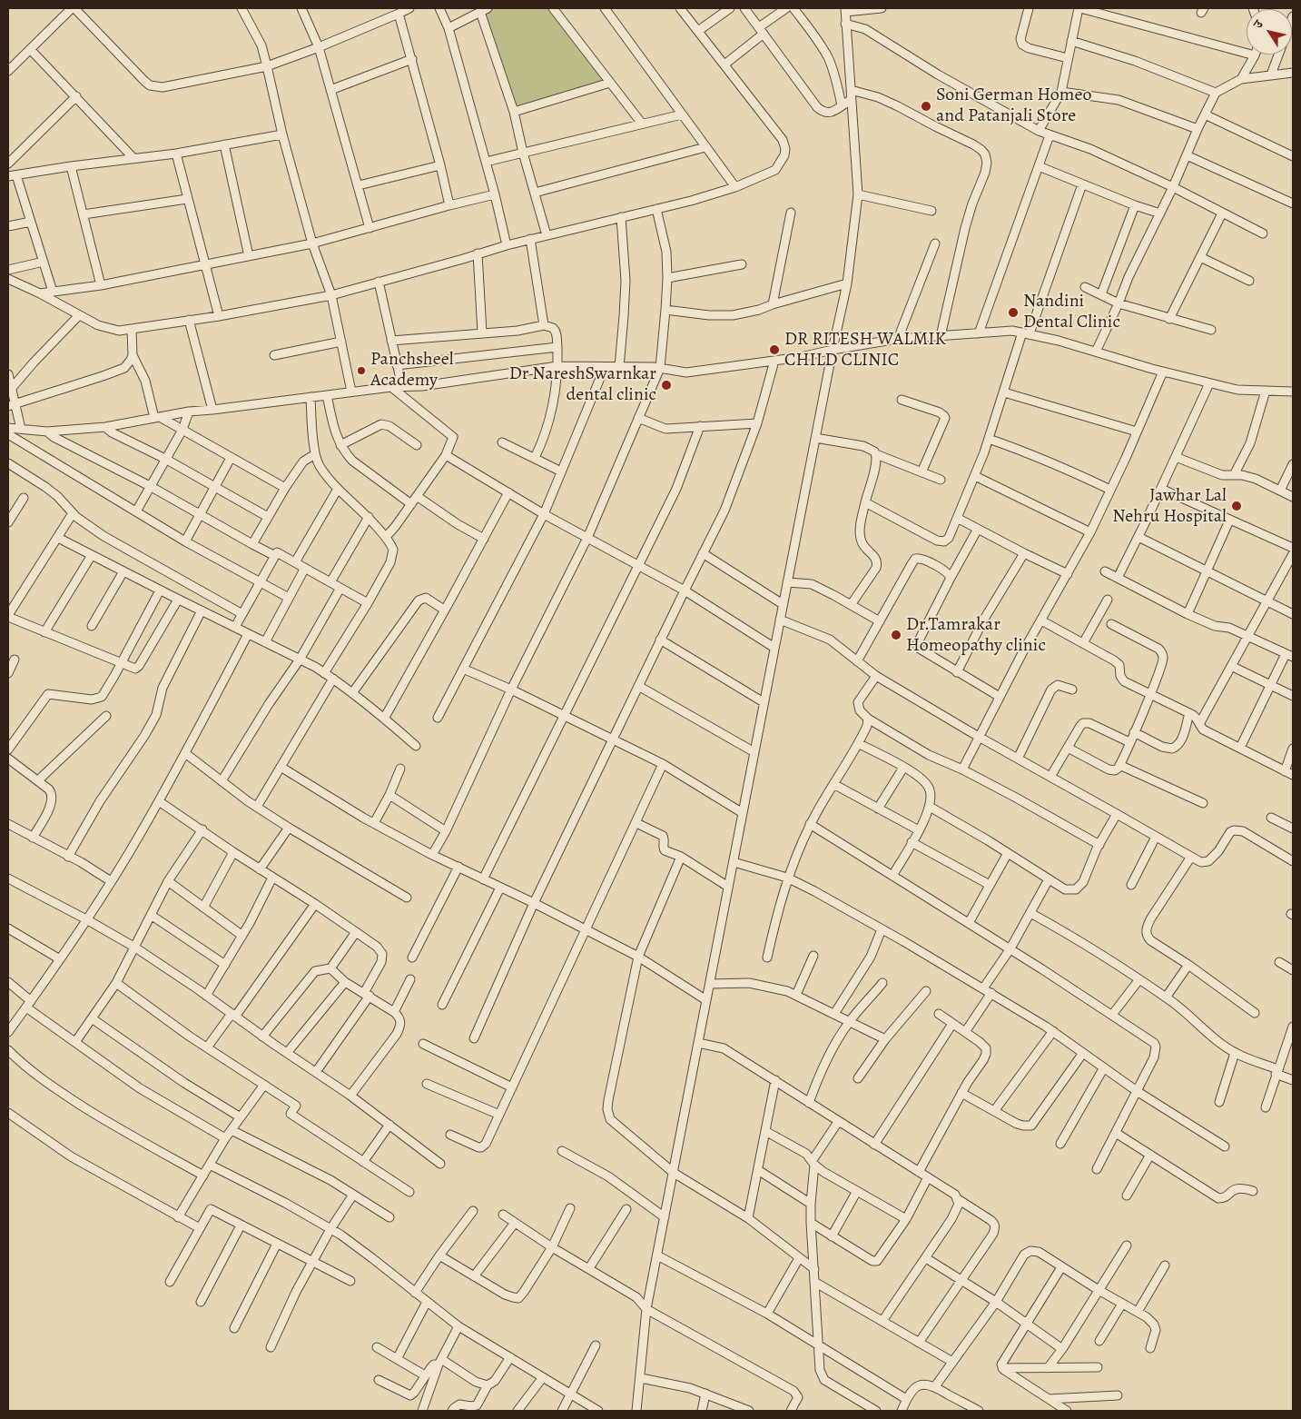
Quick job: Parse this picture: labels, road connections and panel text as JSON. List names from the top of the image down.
{
  "places": [
    "Soni German Homeo and Patanjali Store",
    "Nandini Dental Clinic",
    "DR RITESH WALMIK CHILD CLINIC",
    "Panchsheel Academy",
    "Dr NareshSwarnkar dental clinic",
    "Jawhar Lal Nehru Hospital",
    "Dr.Tamrakar Homeopathy clinic"
  ],
  "north": "top left"
}
